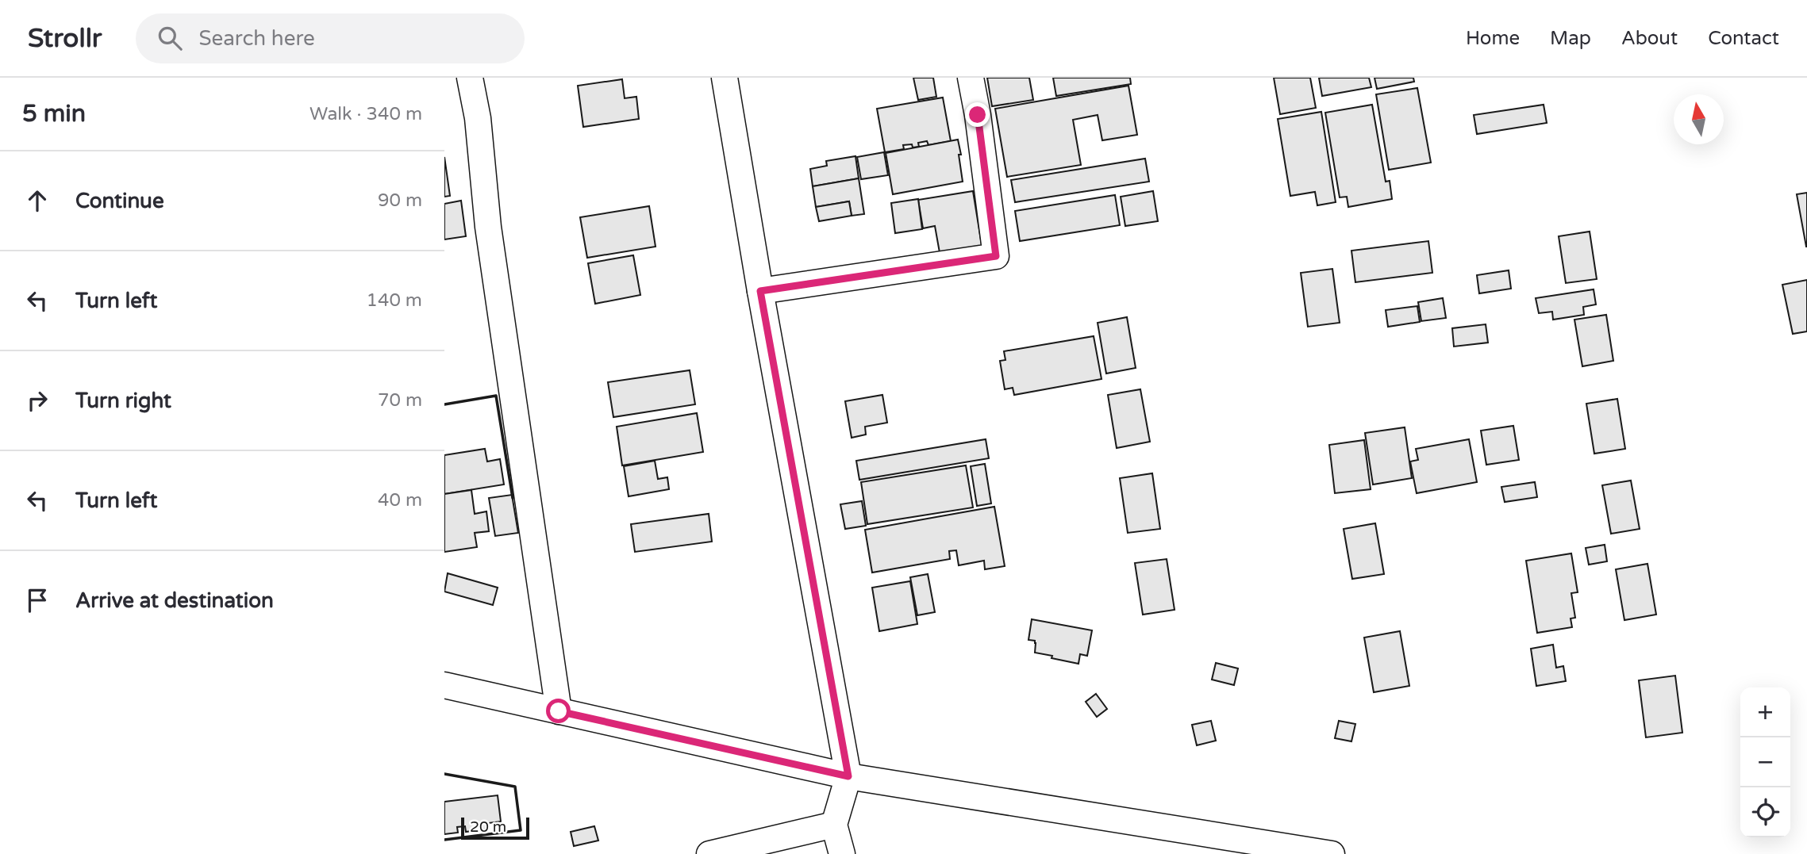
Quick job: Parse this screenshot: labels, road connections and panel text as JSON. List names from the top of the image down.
{
  "scale_bar": "20 m",
  "north": "top",
  "page": {
    "header": "Strollr",
    "search": "Search here",
    "nav": [
      "Home",
      "Map",
      "About",
      "Contact"
    ],
    "heading": ["5 min", "Walk · 340 m"],
    "list": [
      ["Continue", "90 m"],
      ["Turn left", "140 m"],
      ["Turn right", "70 m"],
      ["Turn left", "40 m"],
      "Arrive at destination"
    ],
    "map_buttons": ["+", "−"],
    "scale": "20 m"
  }
}
